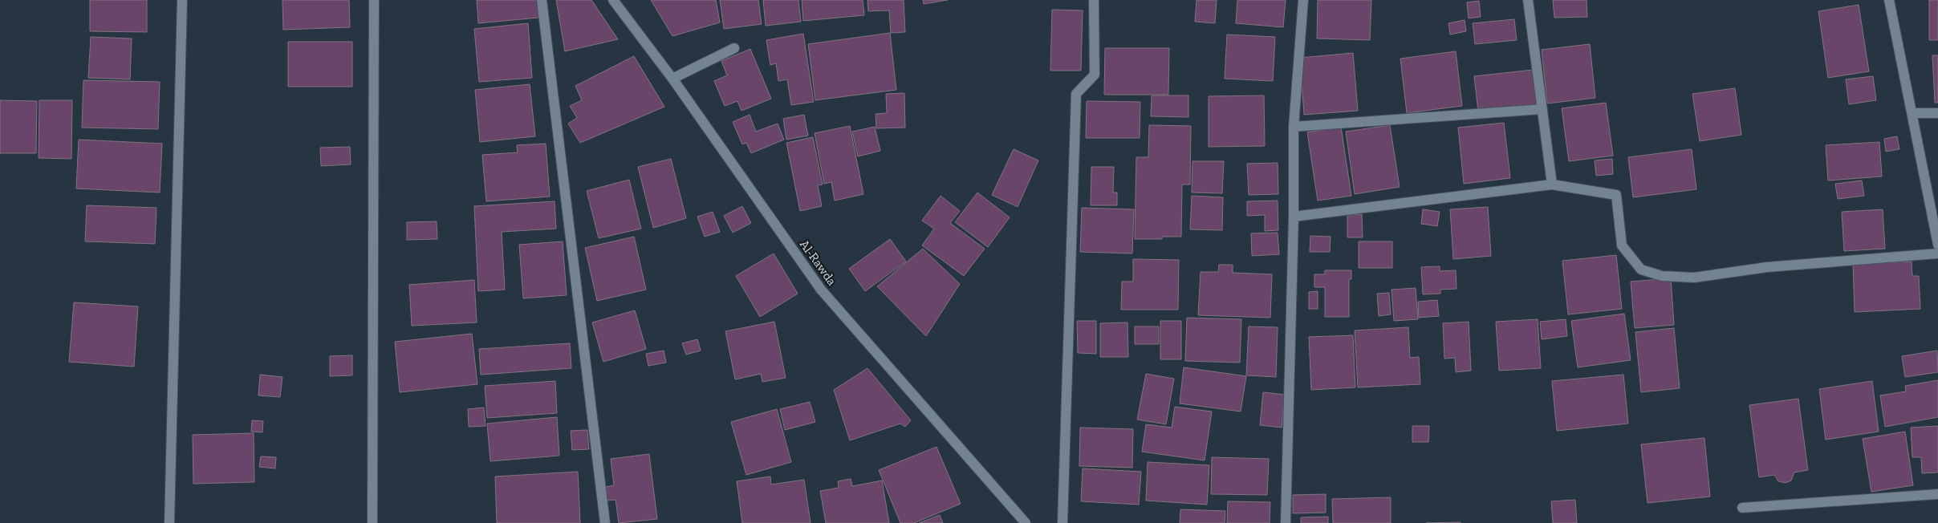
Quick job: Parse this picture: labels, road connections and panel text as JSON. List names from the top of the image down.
{
  "streets": {
    "street": ["Al-Rawda"]
  }
}
